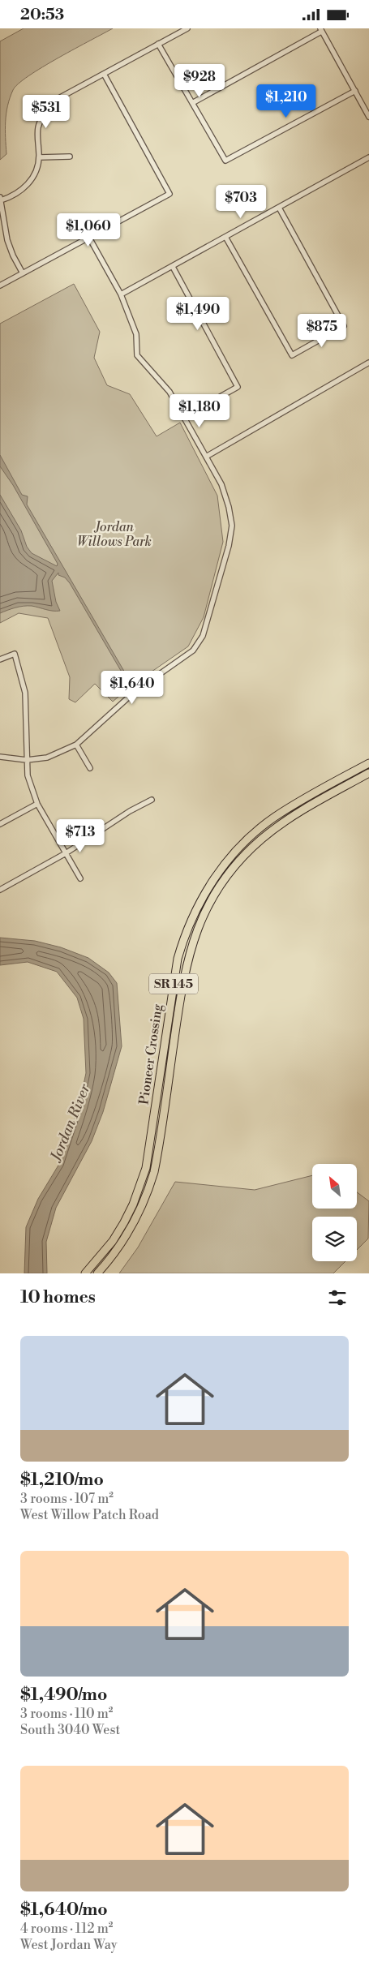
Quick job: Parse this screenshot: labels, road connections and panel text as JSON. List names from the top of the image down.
{
  "streets": {
    "highway": ["SR 145", "Pioneer Crossing"]
  },
  "water": ["Jordan River"],
  "parks": ["Jordan Willows Park"],
  "north": "top left",
  "page": {
    "status": "20:53",
    "price": [
      "$928",
      "$1,210",
      "$531",
      "$703",
      "$1,060",
      "$1,490",
      "$875",
      "$1,180",
      "$1,640",
      "$713"
    ],
    "heading": "10 homes",
    "list": [
      {
        "name": "$1,210/mo",
        "note": "3 rooms · 107 m² · West Willow Patch Road"
      },
      {
        "name": "$1,490/mo",
        "note": "3 rooms · 110 m² · South 3040 West"
      },
      {
        "name": "$1,640/mo",
        "note": "4 rooms · 112 m² · West Jordan Way"
      }
    ]
  }
}
